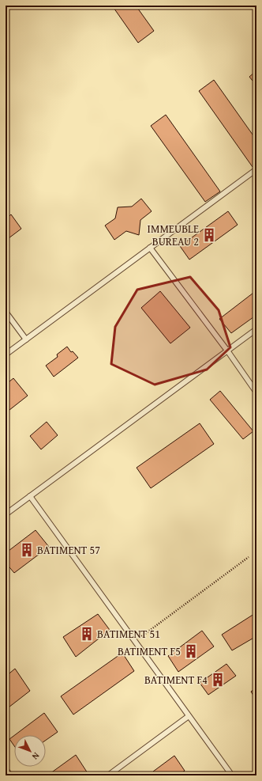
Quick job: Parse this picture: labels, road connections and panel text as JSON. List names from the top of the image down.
{
  "places": {
    "building": [
      "IMMEUBLE BUREAU 2",
      "BATIMENT 57",
      "BATIMENT 51",
      "BATIMENT F5",
      "BATIMENT F4"
    ]
  },
  "north": "bottom right"
}
